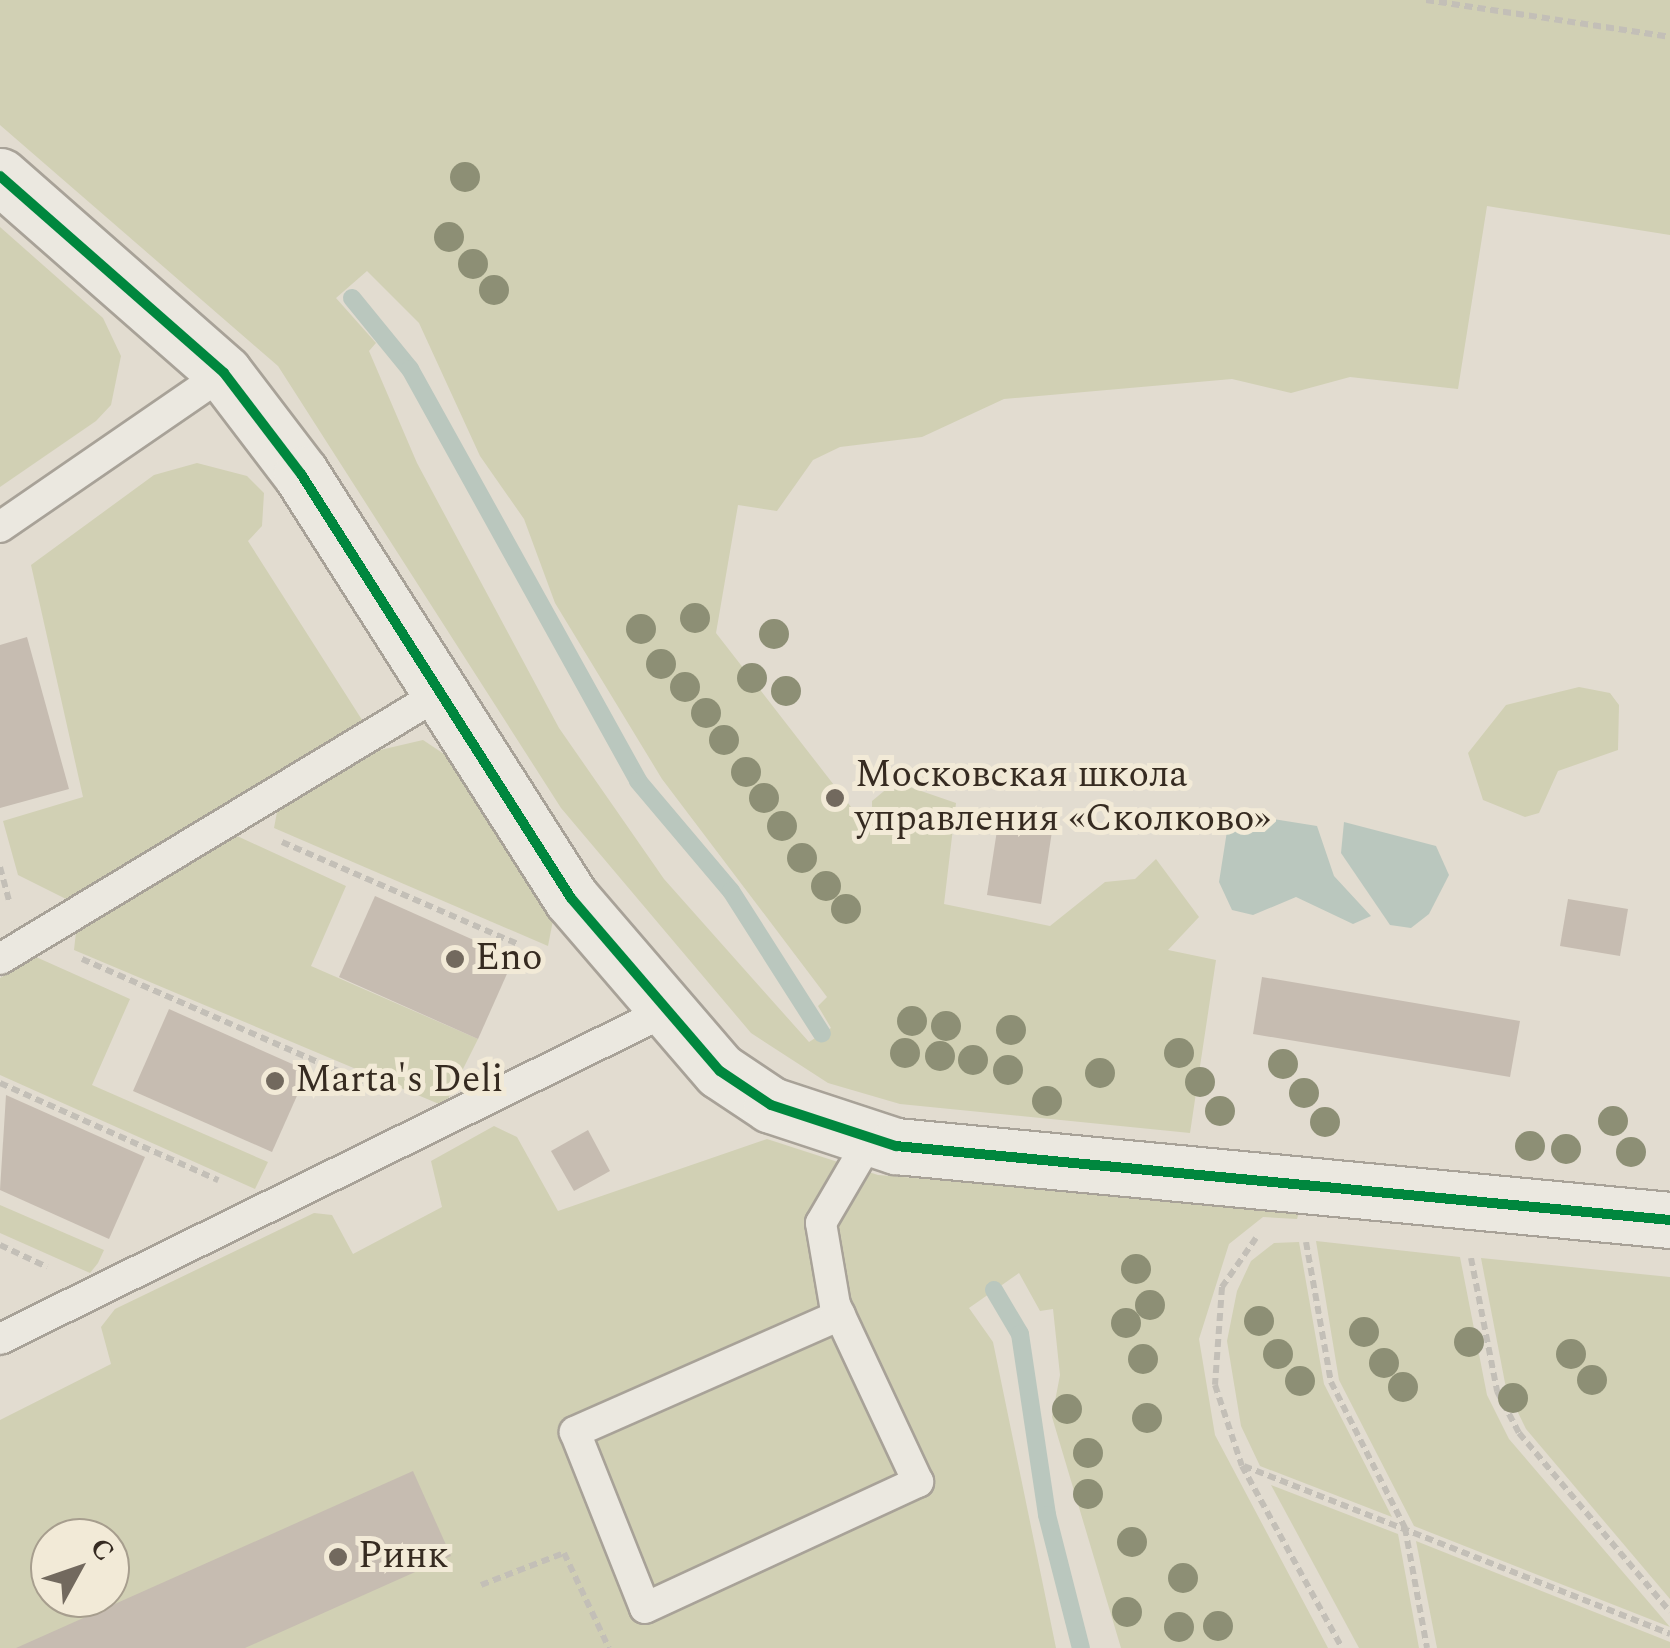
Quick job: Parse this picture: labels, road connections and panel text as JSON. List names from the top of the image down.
{
  "places": [
    "Московская школа управления «Сколково»",
    "Eno",
    "Marta's Deli",
    "Ринк"
  ],
  "north": "top right"
}
